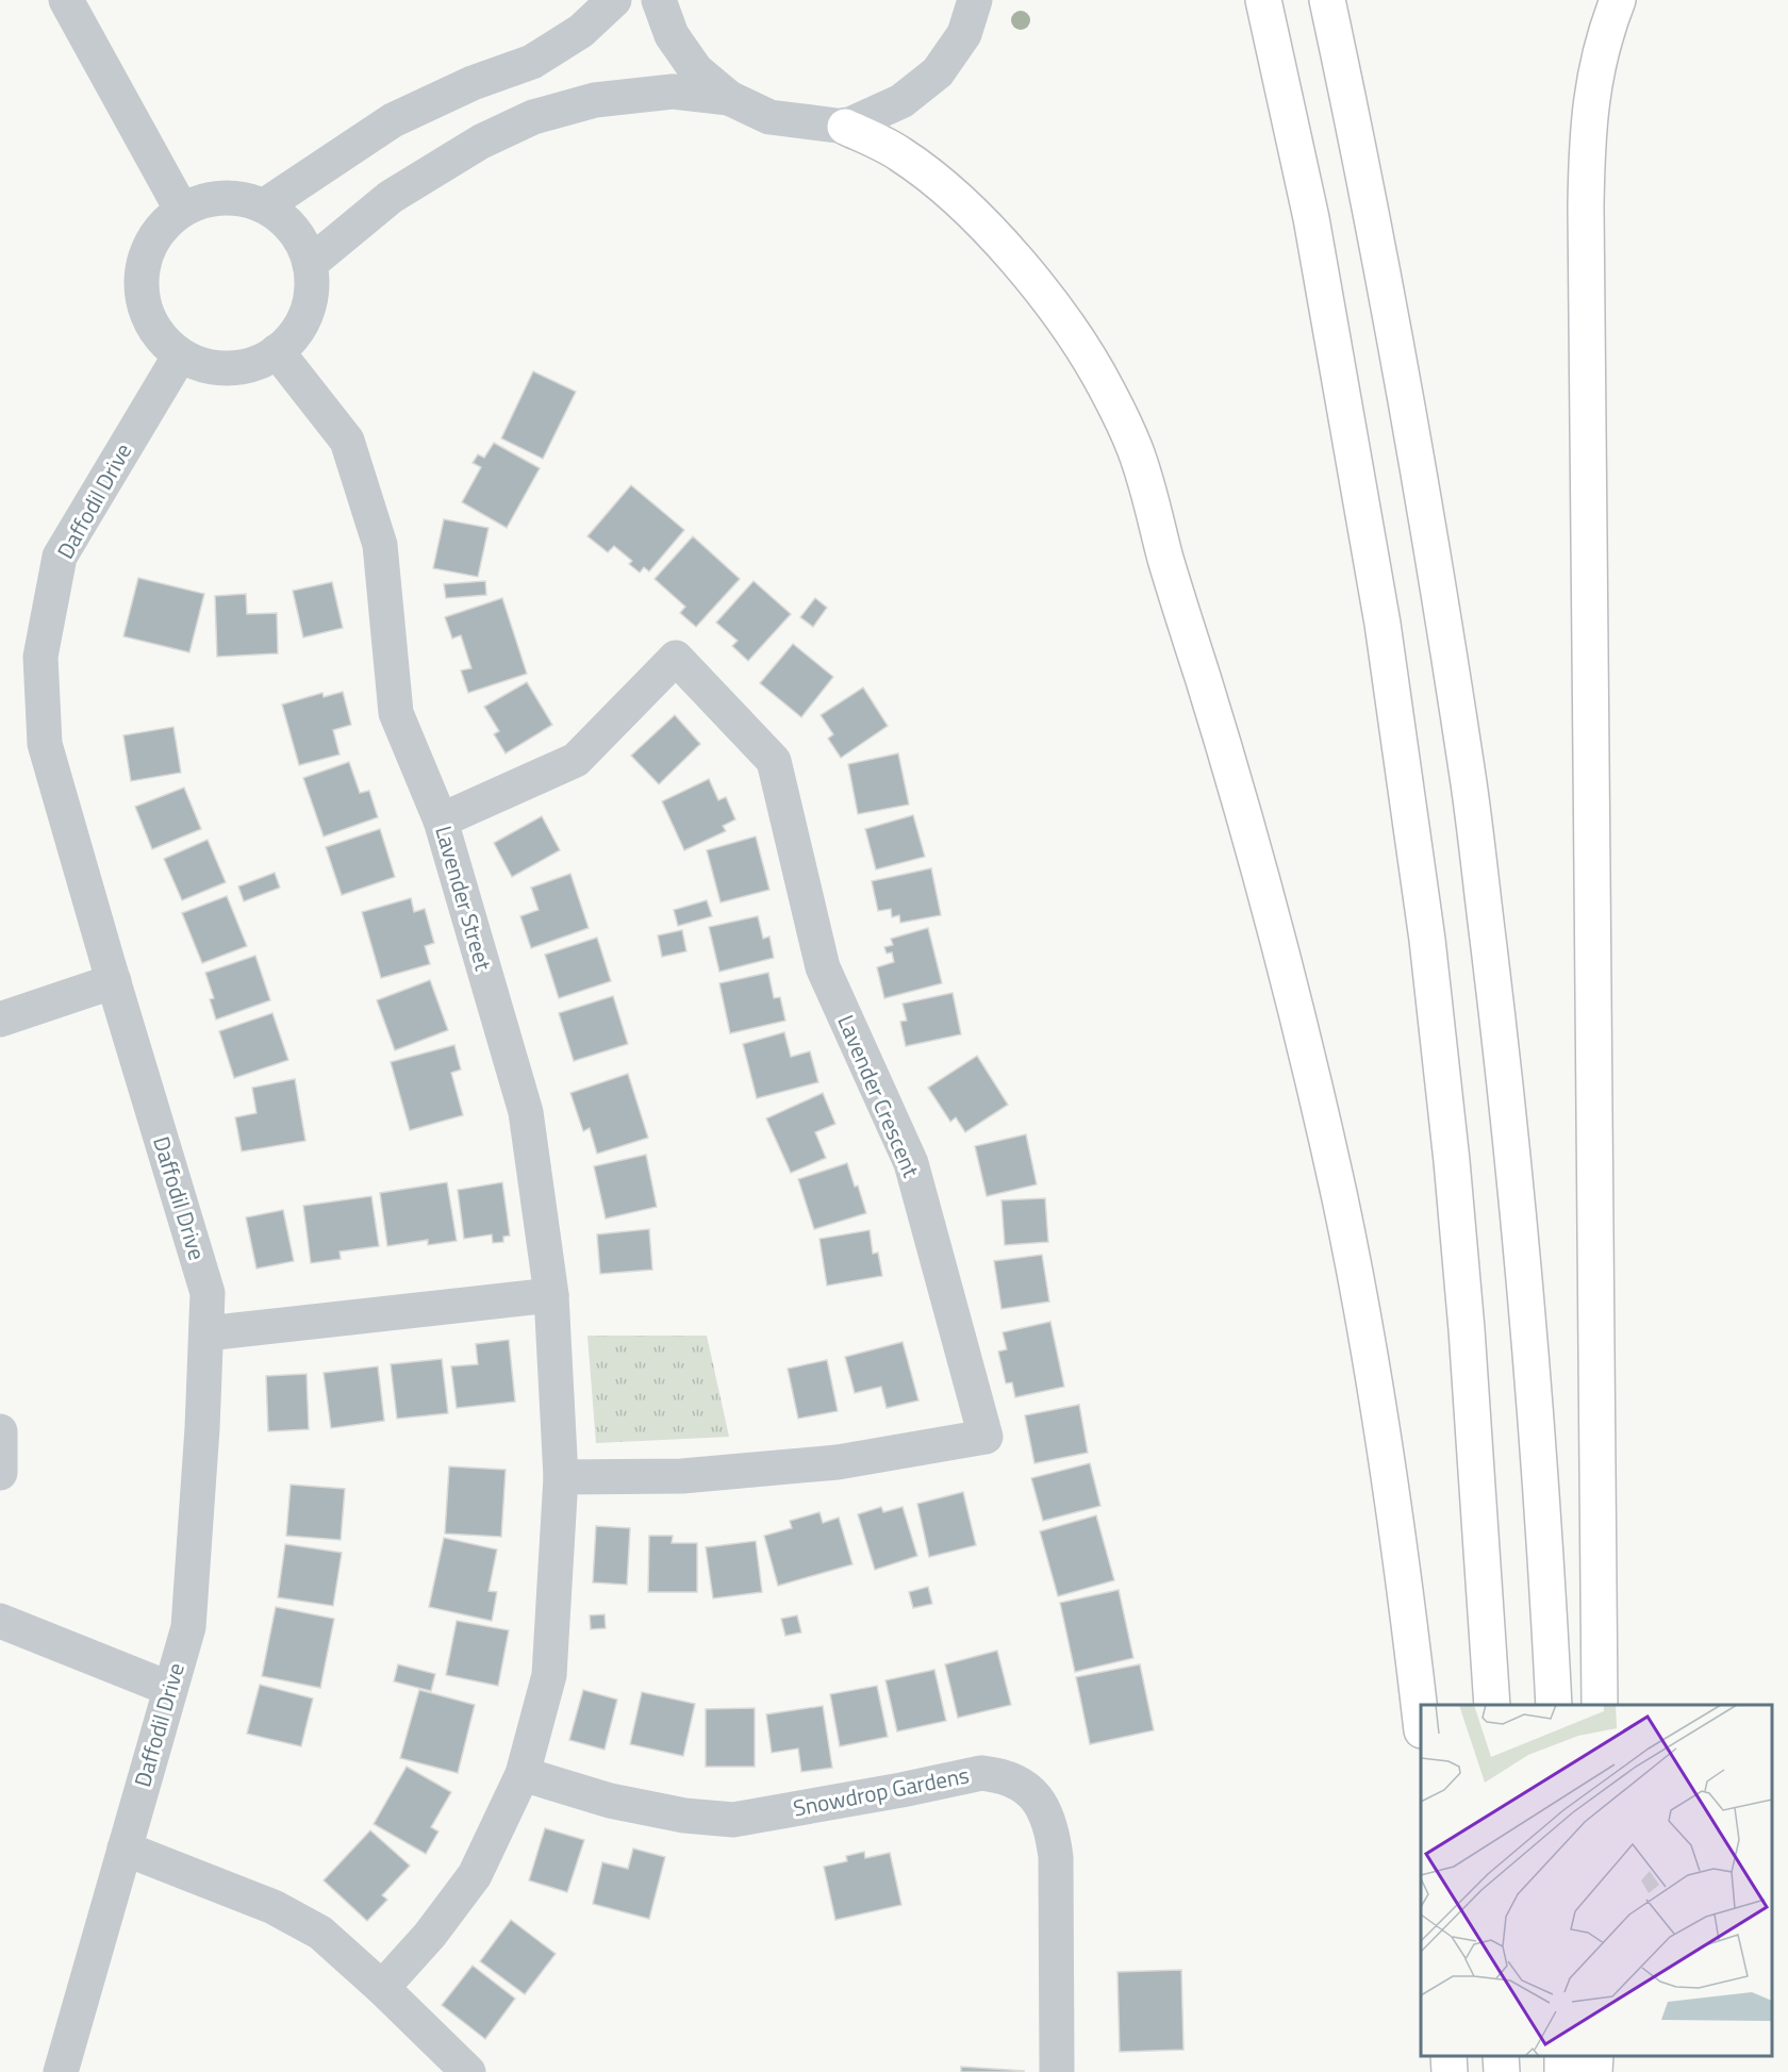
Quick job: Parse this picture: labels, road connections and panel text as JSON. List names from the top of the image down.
{
  "streets": {
    "street": [
      "Daffodil Drive",
      "Lavender Street",
      "Lavender Crescent",
      "Snowdrop Gardens"
    ]
  },
  "crossings": [
    ["Daffodil Drive", "Lavender Street"],
    ["Lavender Street", "Lavender Crescent"],
    ["Lavender Street", "Snowdrop Gardens"]
  ]
}
